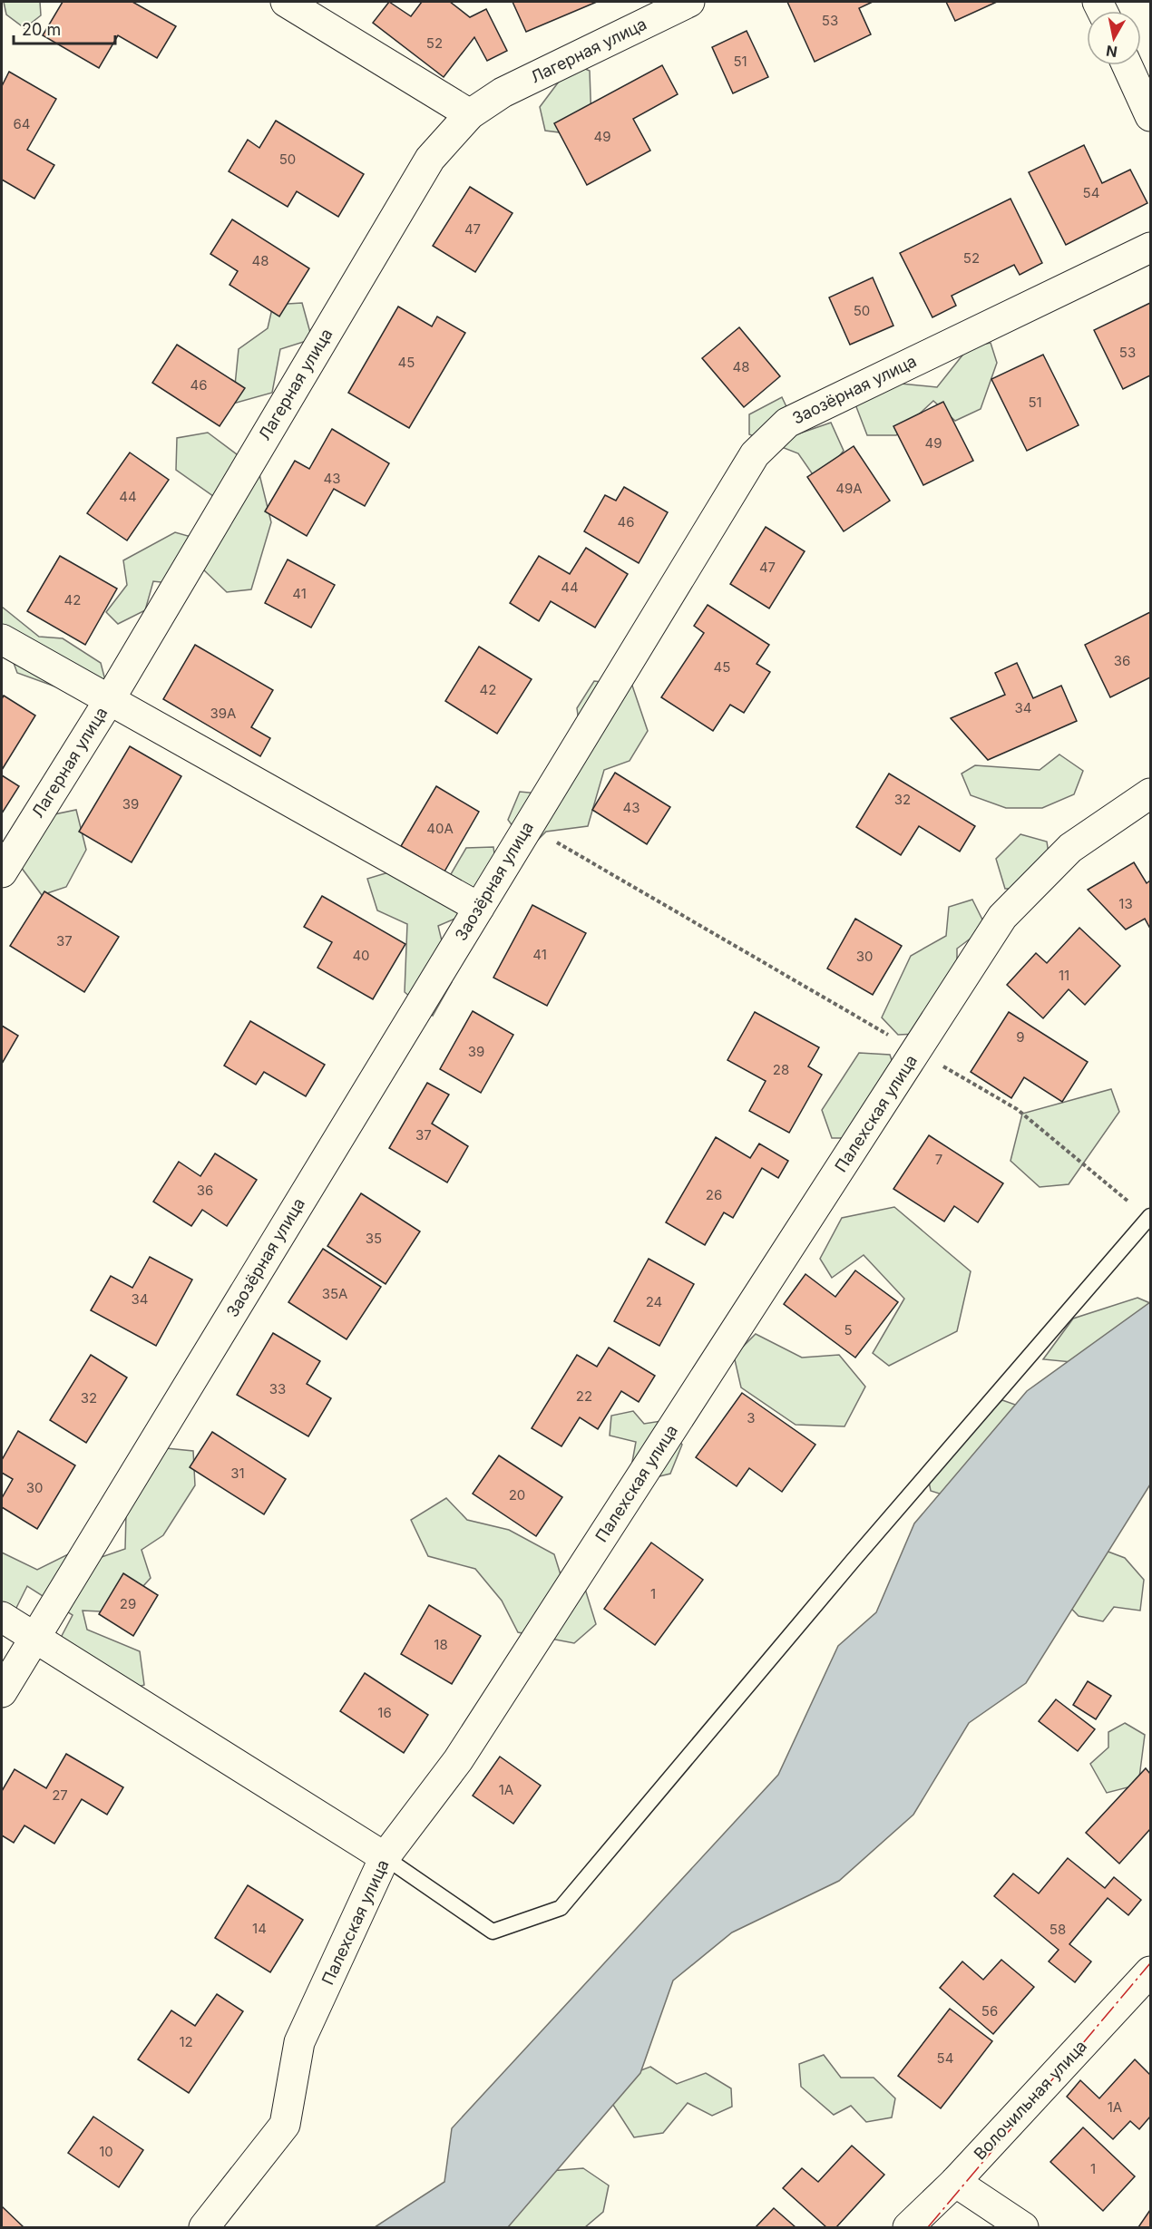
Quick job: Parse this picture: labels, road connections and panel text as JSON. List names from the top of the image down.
{
  "streets": {
    "street": [
      "Лагерная улица",
      "Заозёрная улица",
      "Палехская улица",
      "Волочильная улица"
    ]
  },
  "house_numbers": [
    "53",
    "52",
    "51",
    "64",
    "49",
    "50",
    "54",
    "47",
    "52",
    "48",
    "50",
    "53",
    "45",
    "48",
    "46",
    "51",
    "49",
    "43",
    "49А",
    "44",
    "46",
    "47",
    "44",
    "41",
    "42",
    "36",
    "45",
    "42",
    "34",
    "39А",
    "32",
    "39",
    "43",
    "40А",
    "13",
    "37",
    "41",
    "40",
    "30",
    "11",
    "9",
    "39",
    "28",
    "37",
    "7",
    "36",
    "26",
    "35",
    "35А",
    "34",
    "24",
    "5",
    "33",
    "22",
    "32",
    "3",
    "31",
    "30",
    "20",
    "1",
    "29",
    "18",
    "16",
    "1А",
    "27",
    "14",
    "58",
    "56",
    "12",
    "54",
    "1А",
    "10",
    "1"
  ],
  "scale_bar": "20 m",
  "north": "bottom"
}
